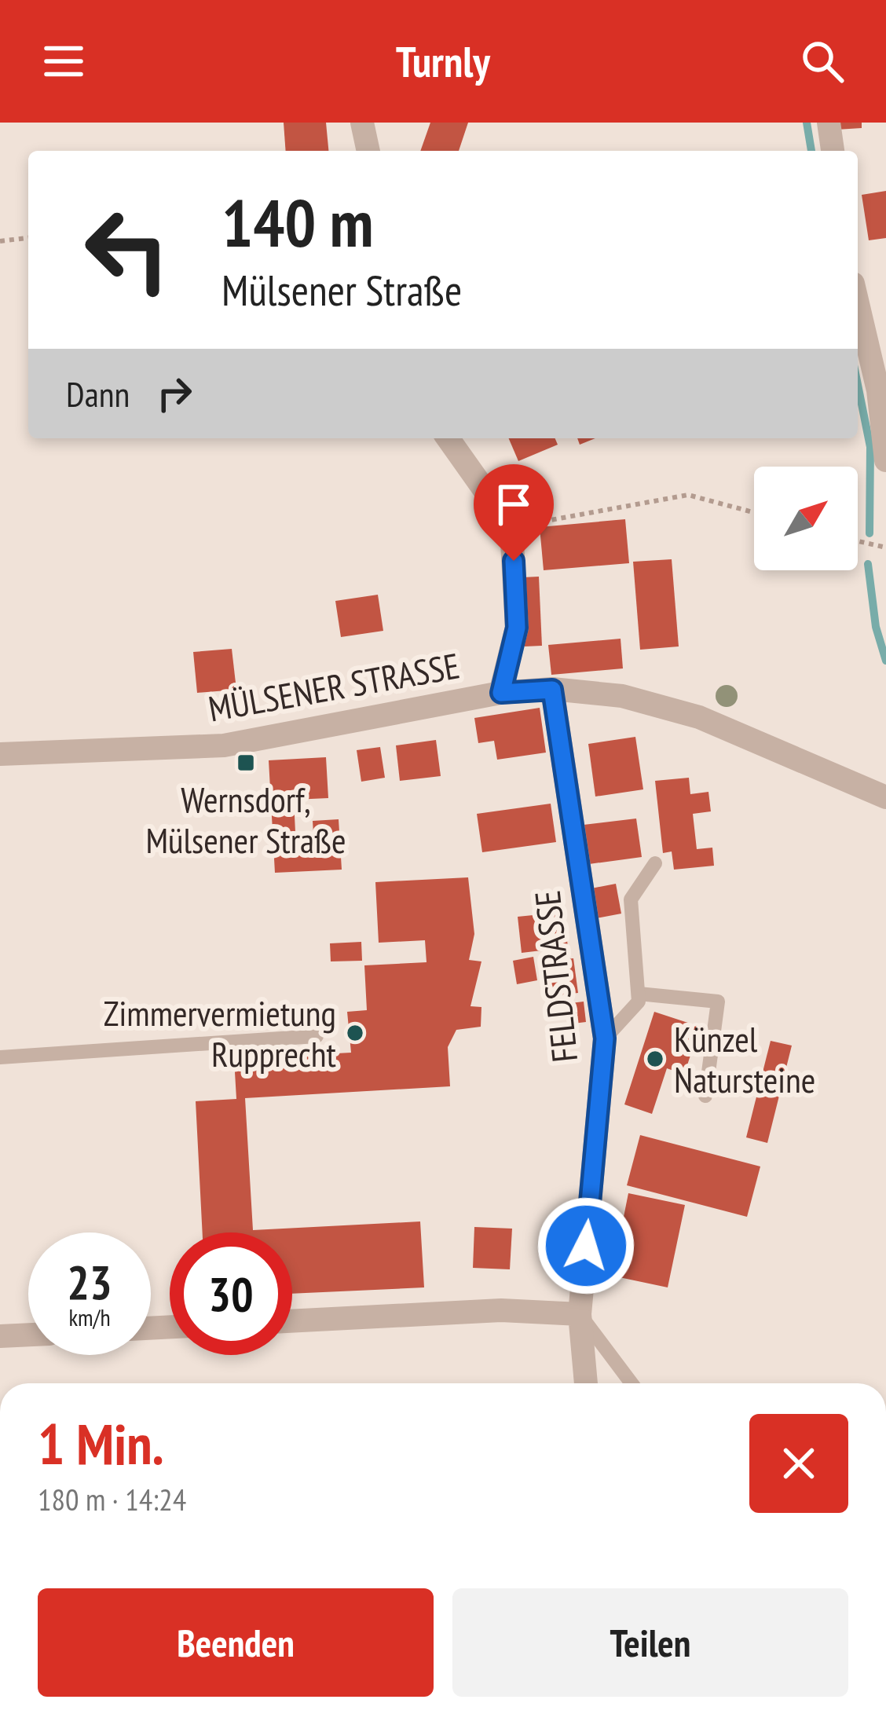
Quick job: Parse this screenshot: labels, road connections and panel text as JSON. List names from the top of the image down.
{
  "streets": {
    "street": ["MÜLSENER STRASSE", "FELDSTRASSE"]
  },
  "crossings": [
    ["MÜLSENER STRASSE", "FELDSTRASSE"]
  ],
  "places": {
    "transit": ["Wernsdorf, Mülsener Straße"],
    "other": ["Zimmervermietung Rupprecht", "Künzel Natursteine"]
  },
  "north": "top right",
  "page": {
    "header": "Turnly",
    "turn": ["140 m", "Mülsener Straße"],
    "then": "Dann",
    "speed": "23 km/h",
    "limit": "30",
    "heading": ["1 Min.", "180 m · 14:24"],
    "buttons": ["Beenden", "Teilen"]
  }
}
